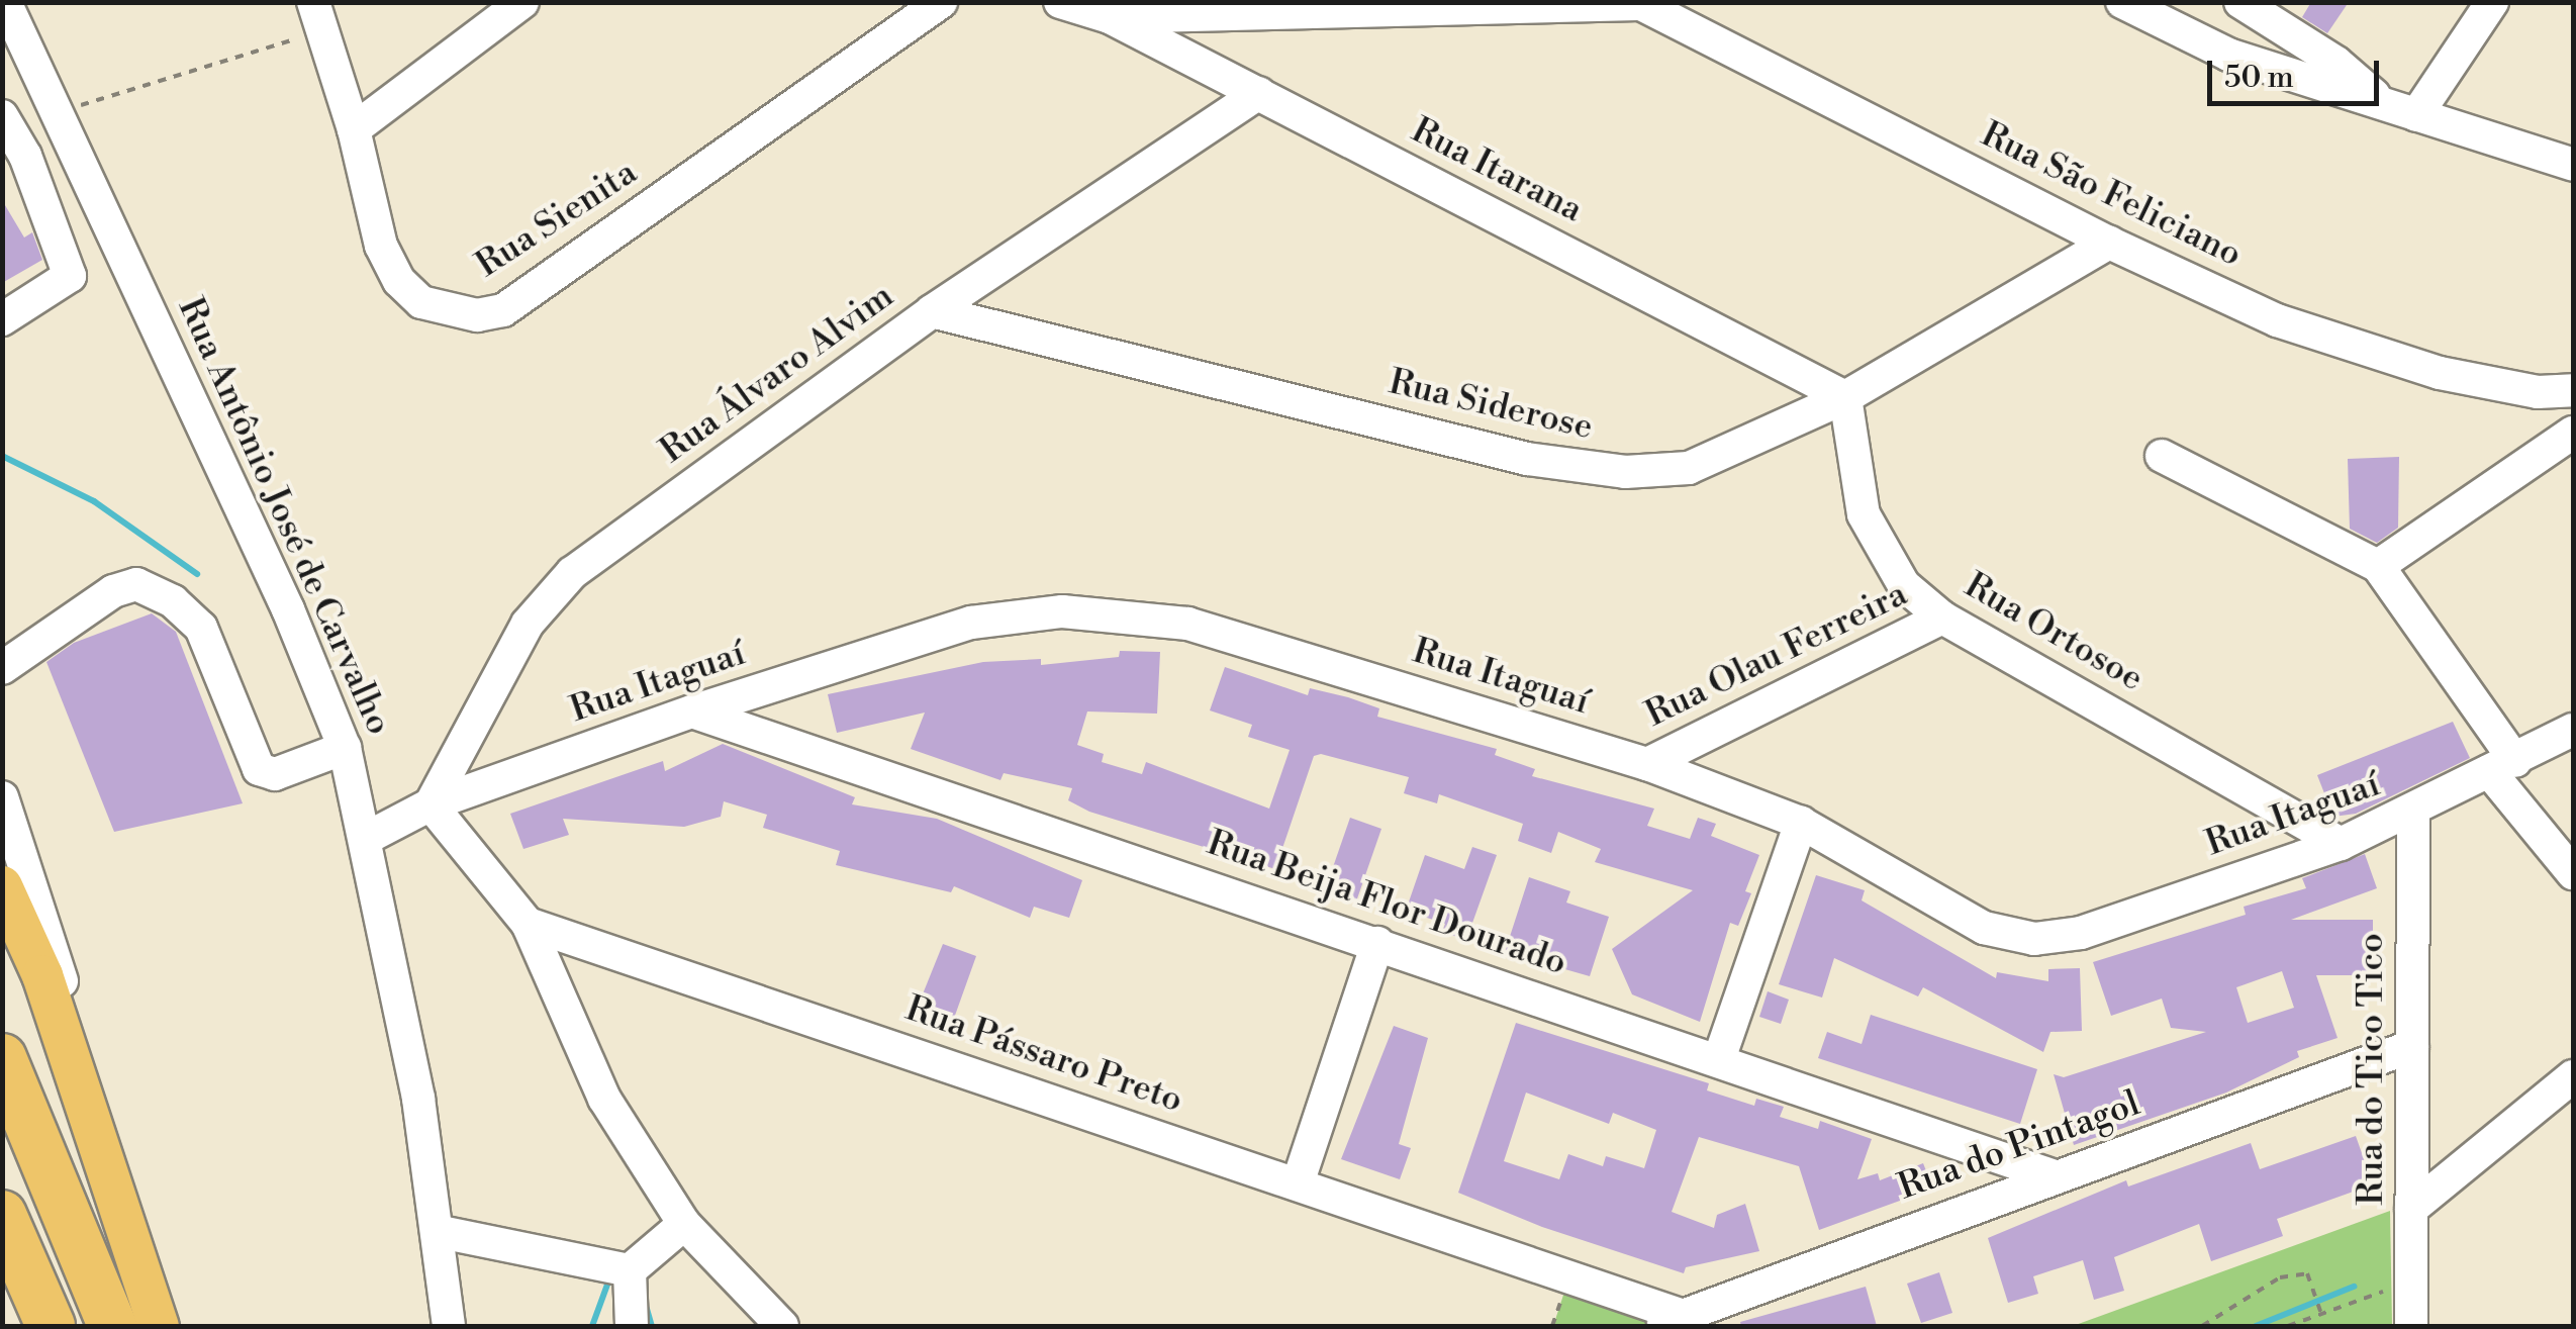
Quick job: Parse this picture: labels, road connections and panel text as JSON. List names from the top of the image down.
{
  "streets": {
    "street": [
      "Rua Itarana",
      "Rua São Feliciano",
      "Rua Sienita",
      "Rua Álvaro Alvim",
      "Rua Siderose",
      "Rua Antônio José de Carvalho",
      "Rua Ortosoe",
      "Rua Olau Ferreira",
      "Rua Itaguaí",
      "Rua Beija Flor Dourado",
      "Rua Pássaro Preto",
      "Rua do Tico Tico",
      "Rua do Pintagol"
    ]
  },
  "crossings": [
    ["Rua Itarana", "Rua Álvaro Alvim"],
    ["Rua Itarana", "Rua Siderose"],
    ["Rua Itarana", "Rua Ortosoe"],
    ["Rua São Feliciano", "Rua Siderose"],
    ["Rua Álvaro Alvim", "Rua Siderose"],
    ["Rua Álvaro Alvim", "Rua Itaguaí"],
    ["Rua Siderose", "Rua Ortosoe"],
    ["Rua Antônio José de Carvalho", "Rua Itaguaí"],
    ["Rua Ortosoe", "Rua Olau Ferreira"],
    ["Rua Ortosoe", "Rua Itaguaí"],
    ["Rua Olau Ferreira", "Rua Itaguaí"],
    ["Rua Itaguaí", "Rua Beija Flor Dourado"],
    ["Rua Itaguaí", "Rua do Tico Tico"],
    ["Rua Beija Flor Dourado", "Rua do Pintagol"],
    ["Rua Pássaro Preto", "Rua do Pintagol"],
    ["Rua do Tico Tico", "Rua do Pintagol"]
  ],
  "scale_bar": "50 m"
}
